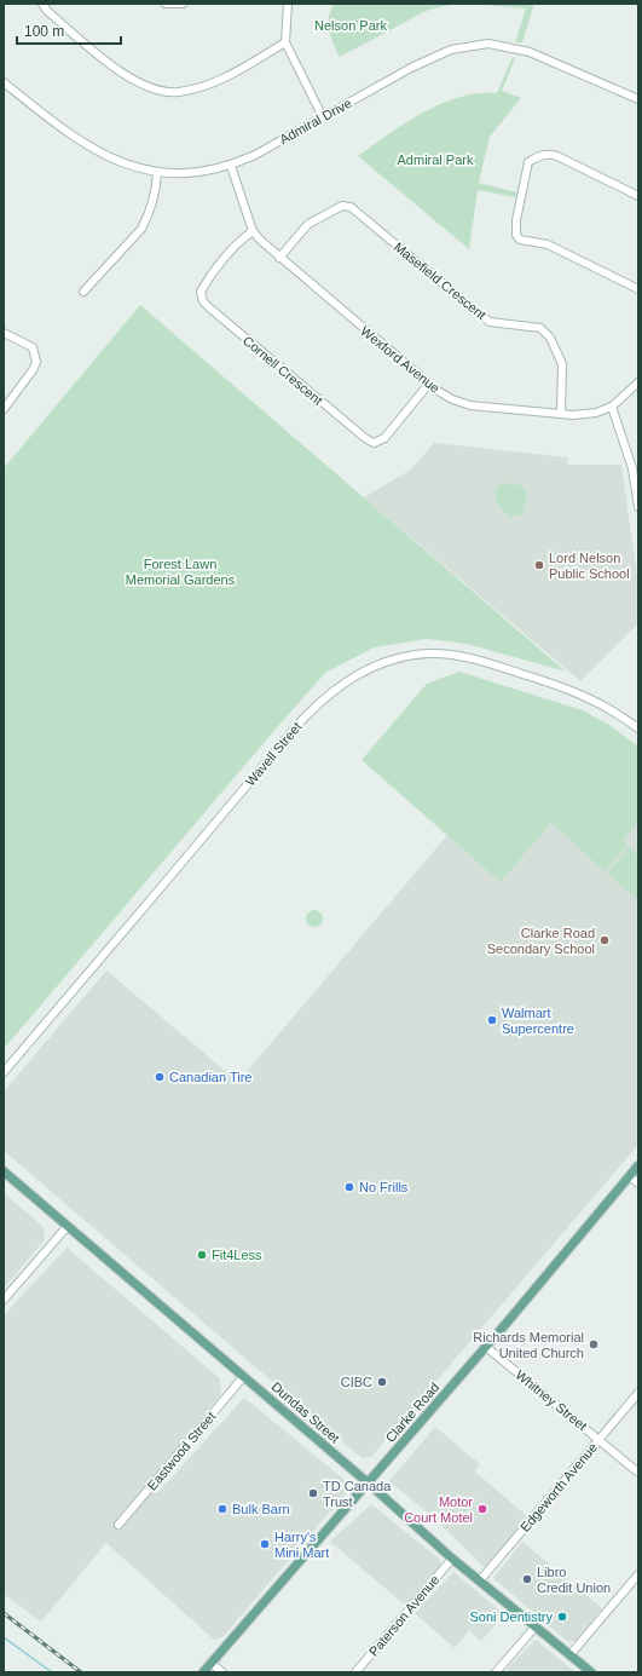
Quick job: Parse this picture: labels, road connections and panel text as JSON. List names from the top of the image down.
{
  "streets": {
    "main road": ["Dundas Street", "Clarke Road"],
    "street": [
      "Admiral Drive",
      "Masefield Crescent",
      "Wexford Avenue",
      "Cornell Crescent",
      "Wavell Street",
      "Whitney Street",
      "Eastwood Street",
      "Edgeworth Avenue",
      "Paterson Avenue"
    ]
  },
  "crossings": [
    ["Admiral Drive", "Wexford Avenue"],
    ["Masefield Crescent", "Wexford Avenue"],
    ["Wexford Avenue", "Cornell Crescent"],
    ["Whitney Street", "Clarke Road"],
    ["Whitney Street", "Edgeworth Avenue"],
    ["Dundas Street", "Clarke Road"],
    ["Dundas Street", "Eastwood Street"],
    ["Dundas Street", "Edgeworth Avenue"],
    ["Dundas Street", "Paterson Avenue"]
  ],
  "parks": ["Nelson Park", "Admiral Park", "Forest Lawn Memorial Gardens"],
  "places": [
    "Lord Nelson Public School",
    "Clarke Road Secondary School",
    "Walmart Supercentre",
    "Canadian Tire",
    "No Frills",
    "Fit4Less",
    "Richards Memorial United Church",
    "CIBC",
    "TD Canada Trust",
    "Bulk Barn",
    "Motor Court Motel",
    "Harry's Mini Mart",
    "Libro Credit Union",
    "Soni Dentistry"
  ],
  "scale_bar": "100 m"
}
